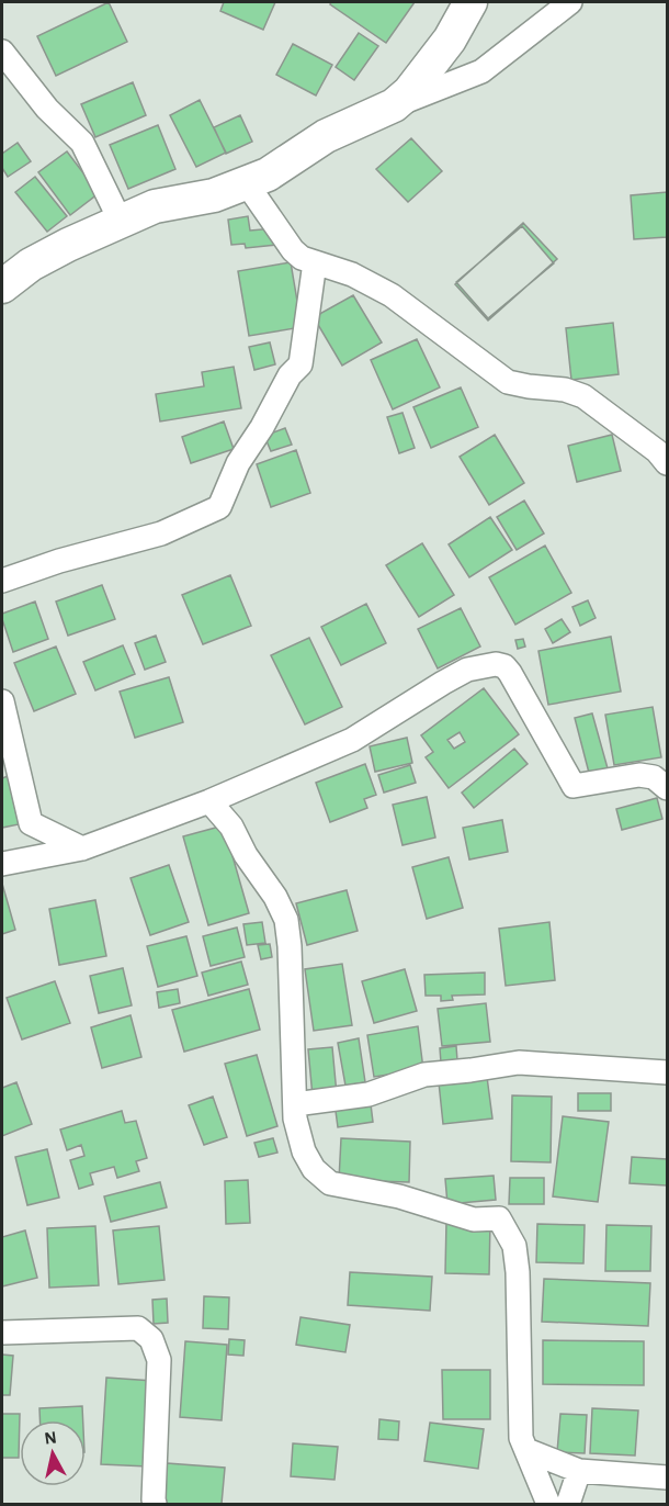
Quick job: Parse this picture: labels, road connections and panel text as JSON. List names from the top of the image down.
{
  "north": "top"
}
